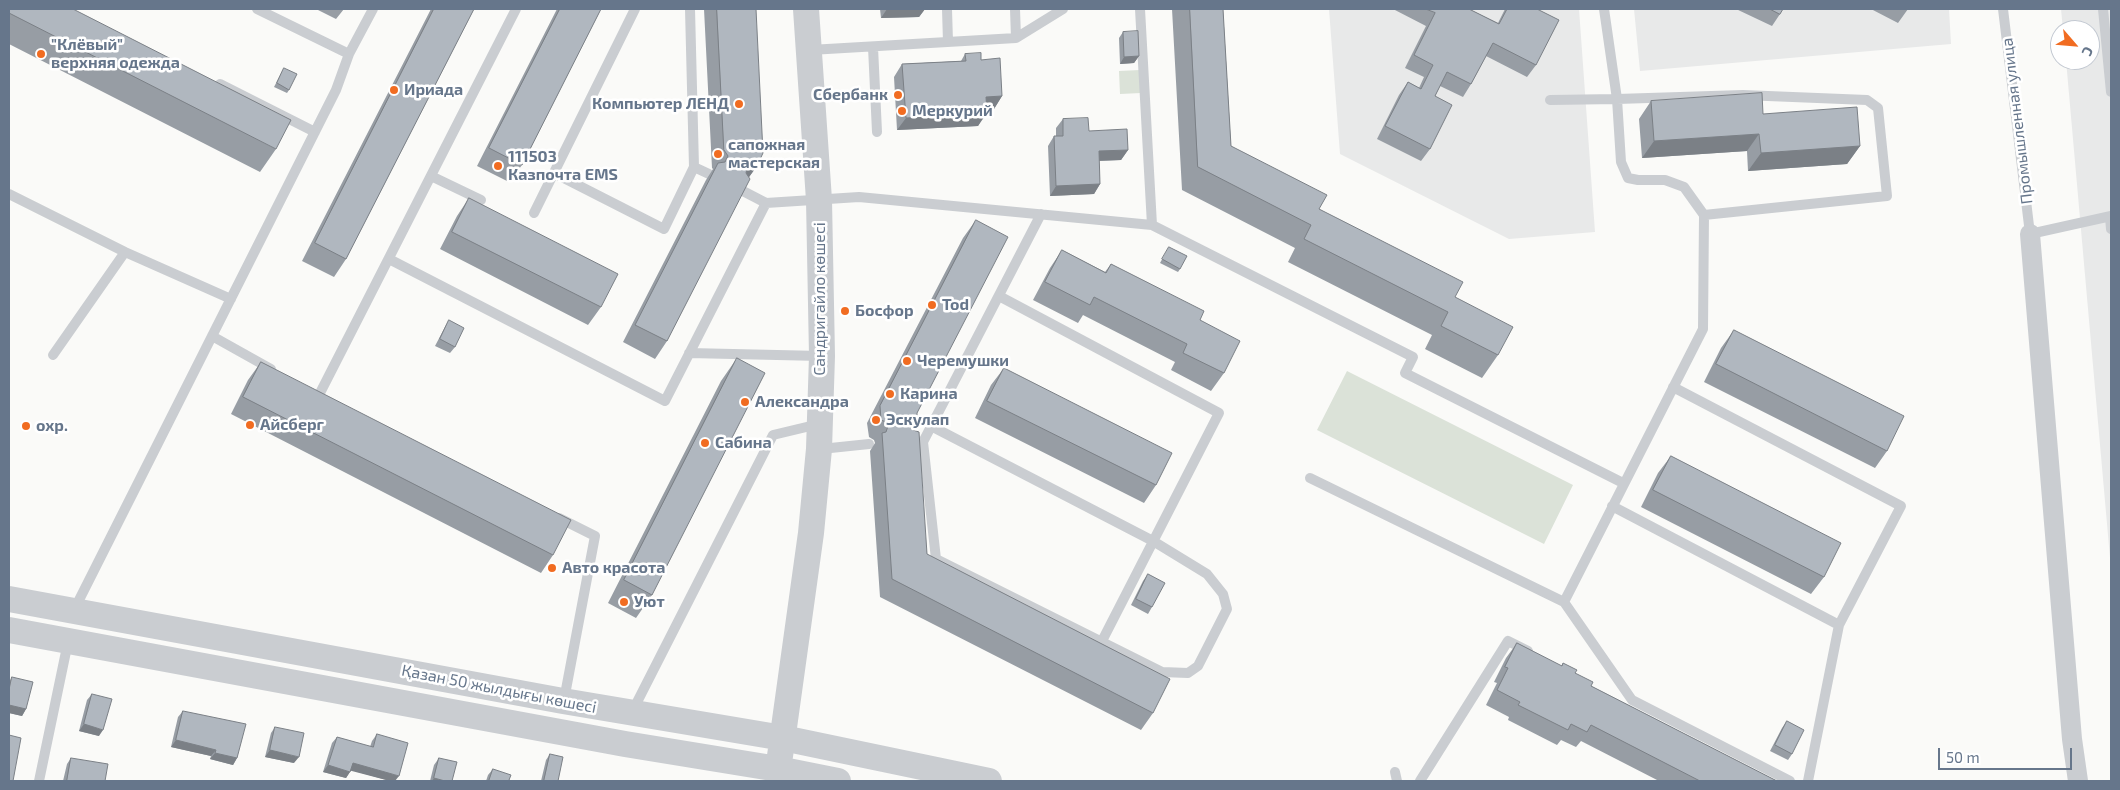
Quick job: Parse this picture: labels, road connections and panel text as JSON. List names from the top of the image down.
{
  "streets": {
    "street": ["Сандригайло көшесі", "Қазан 50 жылдығы көшесі"],
    "lane": ["Промышленная улица"]
  },
  "crossings": [
    ["Сандригайло көшесі", "Қазан 50 жылдығы көшесі"]
  ],
  "places": [
    "\"Клёвый\" верхняя одежда",
    "Ириада",
    "Сбербанк",
    "Компьютер ЛЕНД",
    "Меркурий",
    "сапожная мастерская",
    "111503 Казпочта EMS",
    "Tod",
    "Босфор",
    "Черемушки",
    "Карина",
    "Александра",
    "Эскулап",
    "Айсберг",
    "охр.",
    "Сабина",
    "Авто красота",
    "Уют"
  ],
  "scale_bar": "50 m",
  "north": "bottom right"
}
